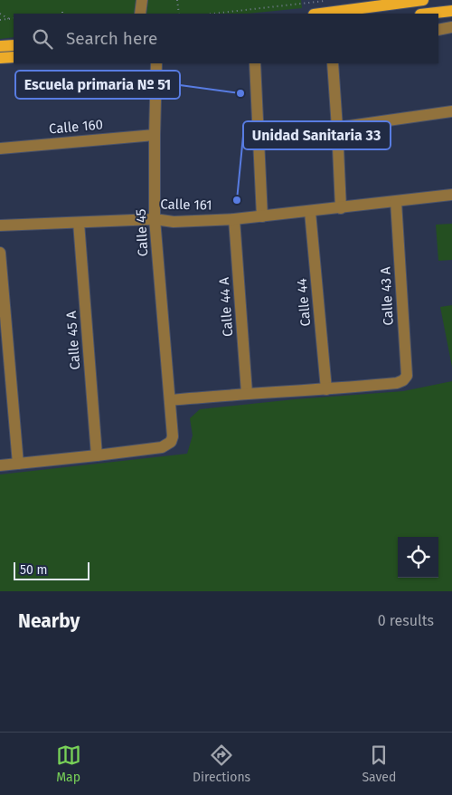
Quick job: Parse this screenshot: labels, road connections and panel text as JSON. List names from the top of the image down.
{
  "streets": {
    "street": [
      "Calle 160",
      "Calle 161",
      "Calle 45",
      "Calle 43 A",
      "Calle 44",
      "Calle 44 A",
      "Calle 45 A"
    ]
  },
  "crossings": [
    ["Calle 160", "Calle 45"],
    ["Calle 161", "Calle 45"],
    ["Calle 161", "Calle 43 A"],
    ["Calle 161", "Calle 44"],
    ["Calle 161", "Calle 44 A"],
    ["Calle 161", "Calle 45 A"],
    ["Calle 45", "Calle 45 A"],
    ["Calle 43 A", "Calle 44"]
  ],
  "places": ["Escuela primaria Nº 51", "Unidad Sanitaria 33"],
  "scale_bar": "50 m",
  "page": {
    "search": "Search here",
    "scale": "50 m",
    "heading": ["Nearby", "0 results"],
    "nav": ["Map", "Directions", "Saved"]
  }
}
